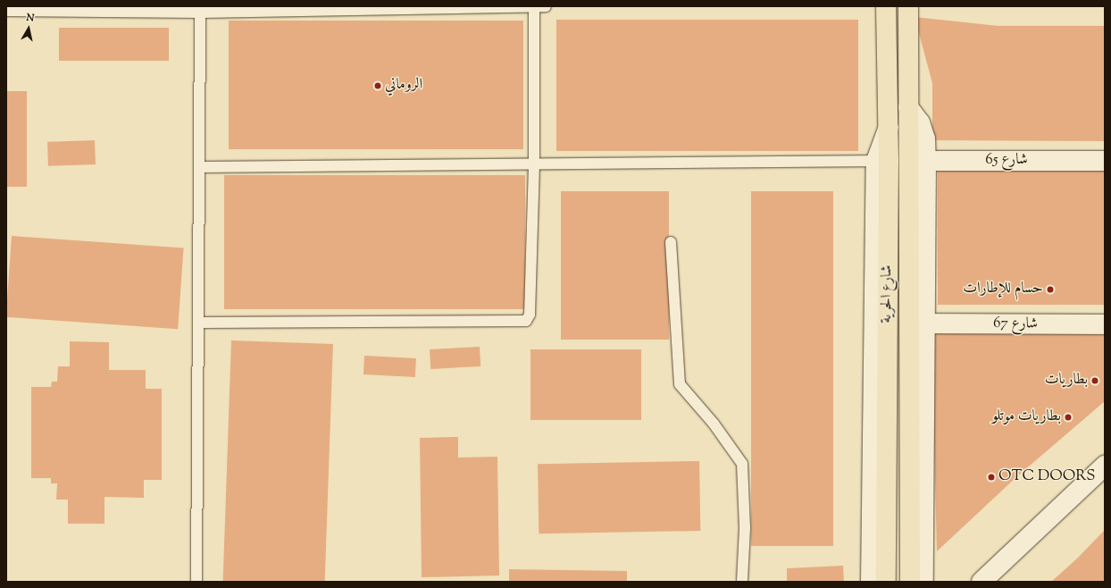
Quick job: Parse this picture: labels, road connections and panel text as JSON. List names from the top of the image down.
{
  "streets": {
    "main road": ["شارع الحرية"],
    "street": ["شارع 65", "شارع 67"]
  },
  "crossings": [
    ["شارع 65", "شارع الحرية"]
  ],
  "places": [
    "الروماني",
    "حسام للإطارات",
    "بطاريات",
    "بطاريات موتلو",
    "OTC DOORS"
  ],
  "north": "top"
}
